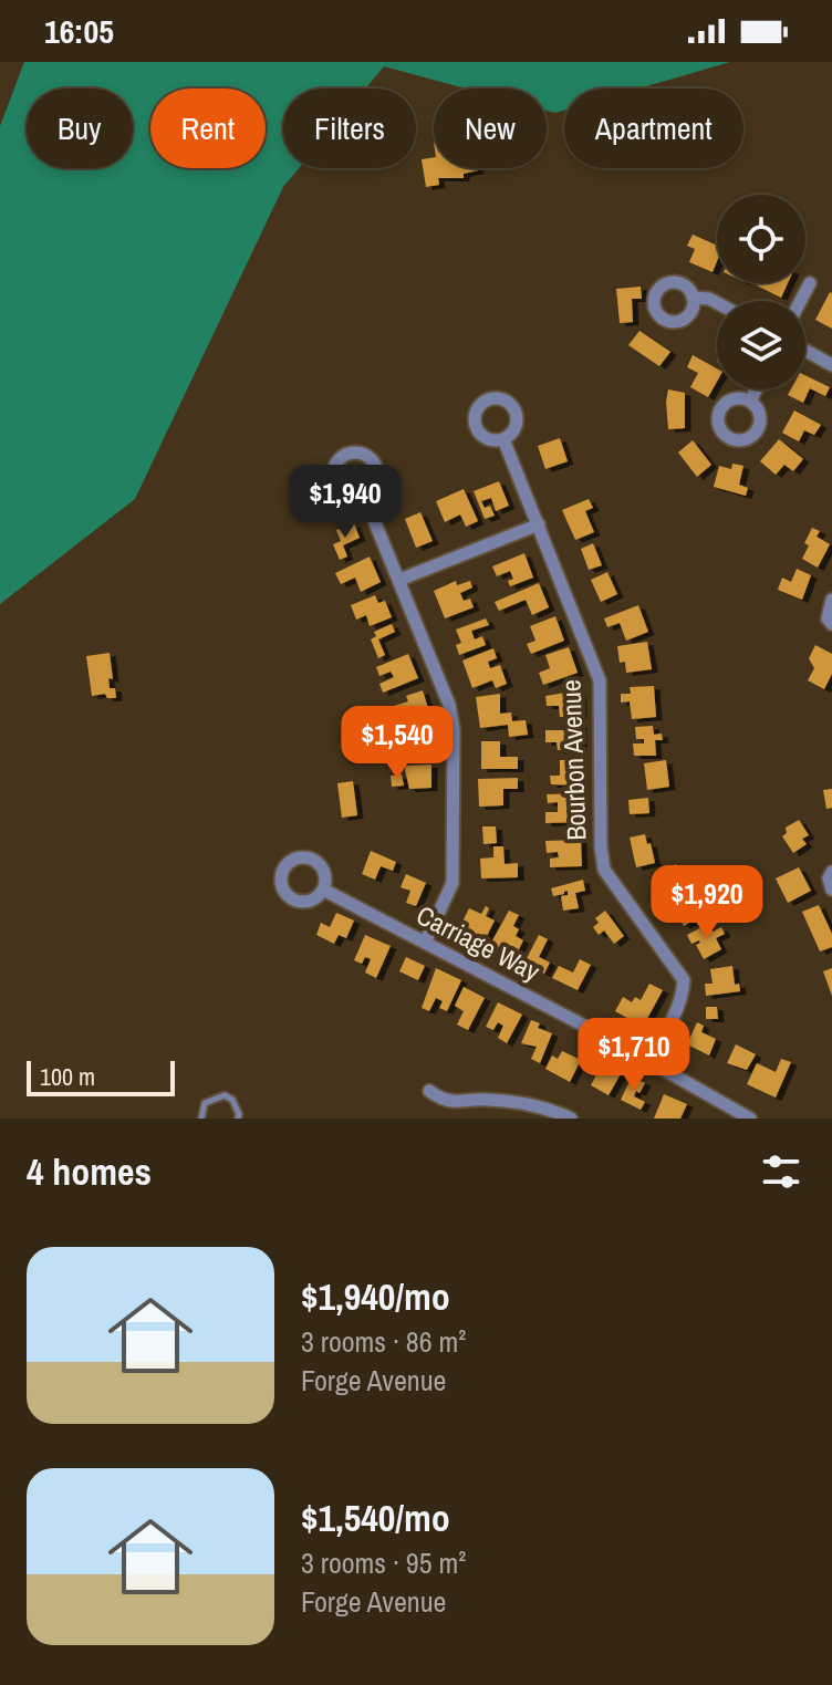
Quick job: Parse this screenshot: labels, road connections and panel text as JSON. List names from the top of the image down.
{
  "streets": {
    "street": ["Bourbon Avenue", "Carriage Way"]
  },
  "crossings": [
    ["Bourbon Avenue", "Carriage Way"]
  ],
  "scale_bar": "100 m",
  "page": {
    "status": "16:05",
    "chip": [
      "Buy",
      "Rent",
      "Filters",
      "New",
      "Apartment"
    ],
    "price": [
      "$1,940",
      "$1,540",
      "$1,920",
      "$1,710"
    ],
    "scale": "100 m",
    "heading": "4 homes",
    "list": [
      {
        "name": "$1,940/mo",
        "note": "3 rooms · 86 m² · Forge Avenue"
      },
      {
        "name": "$1,540/mo",
        "note": "3 rooms · 95 m² · Forge Avenue"
      }
    ]
  }
}
